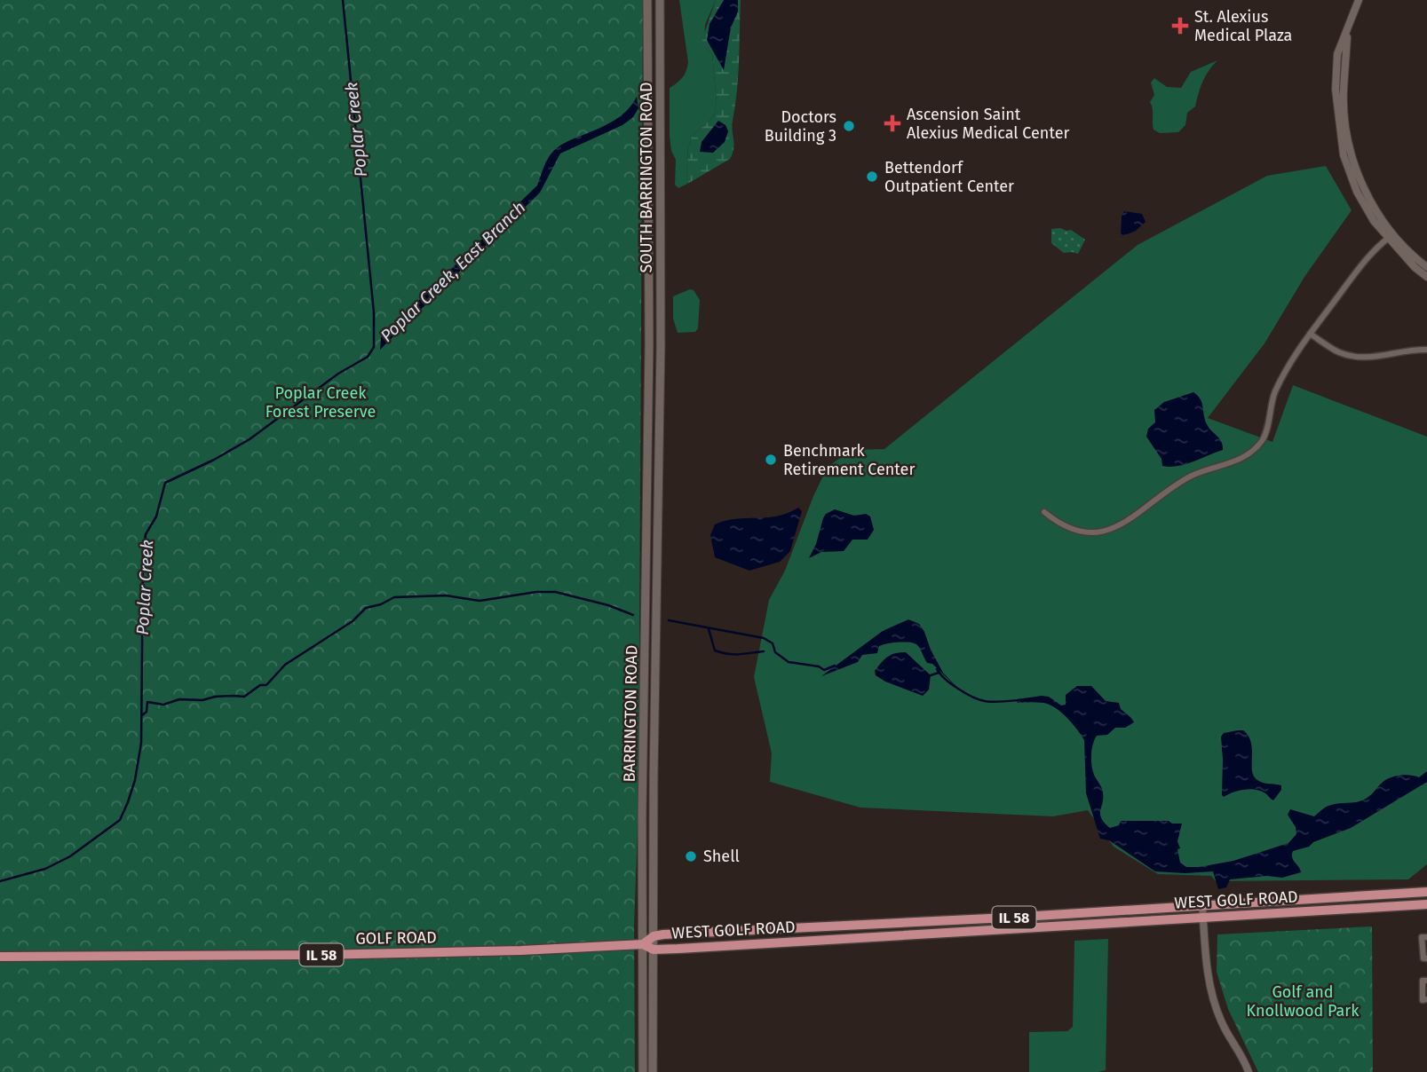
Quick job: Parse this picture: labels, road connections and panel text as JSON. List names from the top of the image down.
{
  "streets": {
    "main road": [
      "SOUTH BARRINGTON ROAD",
      "BARRINGTON ROAD",
      "WEST GOLF ROAD",
      "IL 58",
      "GOLF ROAD"
    ]
  },
  "crossings": [
    ["SOUTH BARRINGTON ROAD", "BARRINGTON ROAD"],
    ["BARRINGTON ROAD", "WEST GOLF ROAD"],
    ["BARRINGTON ROAD", "GOLF ROAD"],
    ["WEST GOLF ROAD", "GOLF ROAD"]
  ],
  "water": ["Poplar Creek", "Poplar Creek, East Branch"],
  "parks": ["Poplar Creek Forest Preserve", "Golf and Knollwood Park"],
  "places": {
    "health": ["St. Alexius Medical Plaza", "Ascension Saint Alexius Medical Center"],
    "other": [
      "Doctors Building 3",
      "Bettendorf Outpatient Center",
      "Benchmark Retirement Center",
      "Shell"
    ]
  }
}
